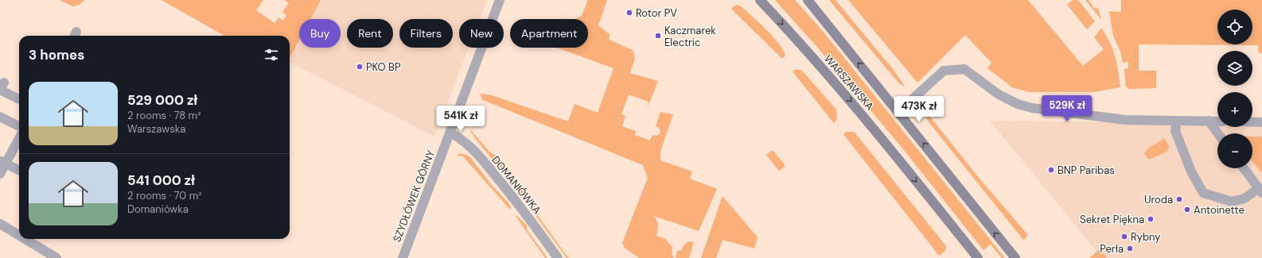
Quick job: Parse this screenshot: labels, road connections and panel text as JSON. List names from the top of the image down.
{
  "streets": {
    "main road": ["WARSZAWSKA"],
    "street": ["DOMANIÓWKA", "SZYDŁÓWEK GÓRNY"]
  },
  "crossings": [
    ["DOMANIÓWKA", "SZYDŁÓWEK GÓRNY"]
  ],
  "places": [
    "Rotor PV",
    "Kaczmarek Electric",
    "PKO BP",
    "BNP Paribas",
    "Uroda",
    "Antoinette",
    "Sekret Piękna",
    "Rybny",
    "Perła"
  ],
  "page": {
    "map_buttons": ["+", "−"],
    "chip": [
      "Buy",
      "Rent",
      "Filters",
      "New",
      "Apartment"
    ],
    "heading": "3 homes",
    "list": [
      {
        "name": "529 000 zł",
        "note": "2 rooms · 78 m² · Warszawska"
      },
      {
        "name": "541 000 zł",
        "note": "2 rooms · 70 m² · Domaniówka"
      }
    ],
    "price": ["529K zł", "473K zł", "541K zł"]
  }
}
